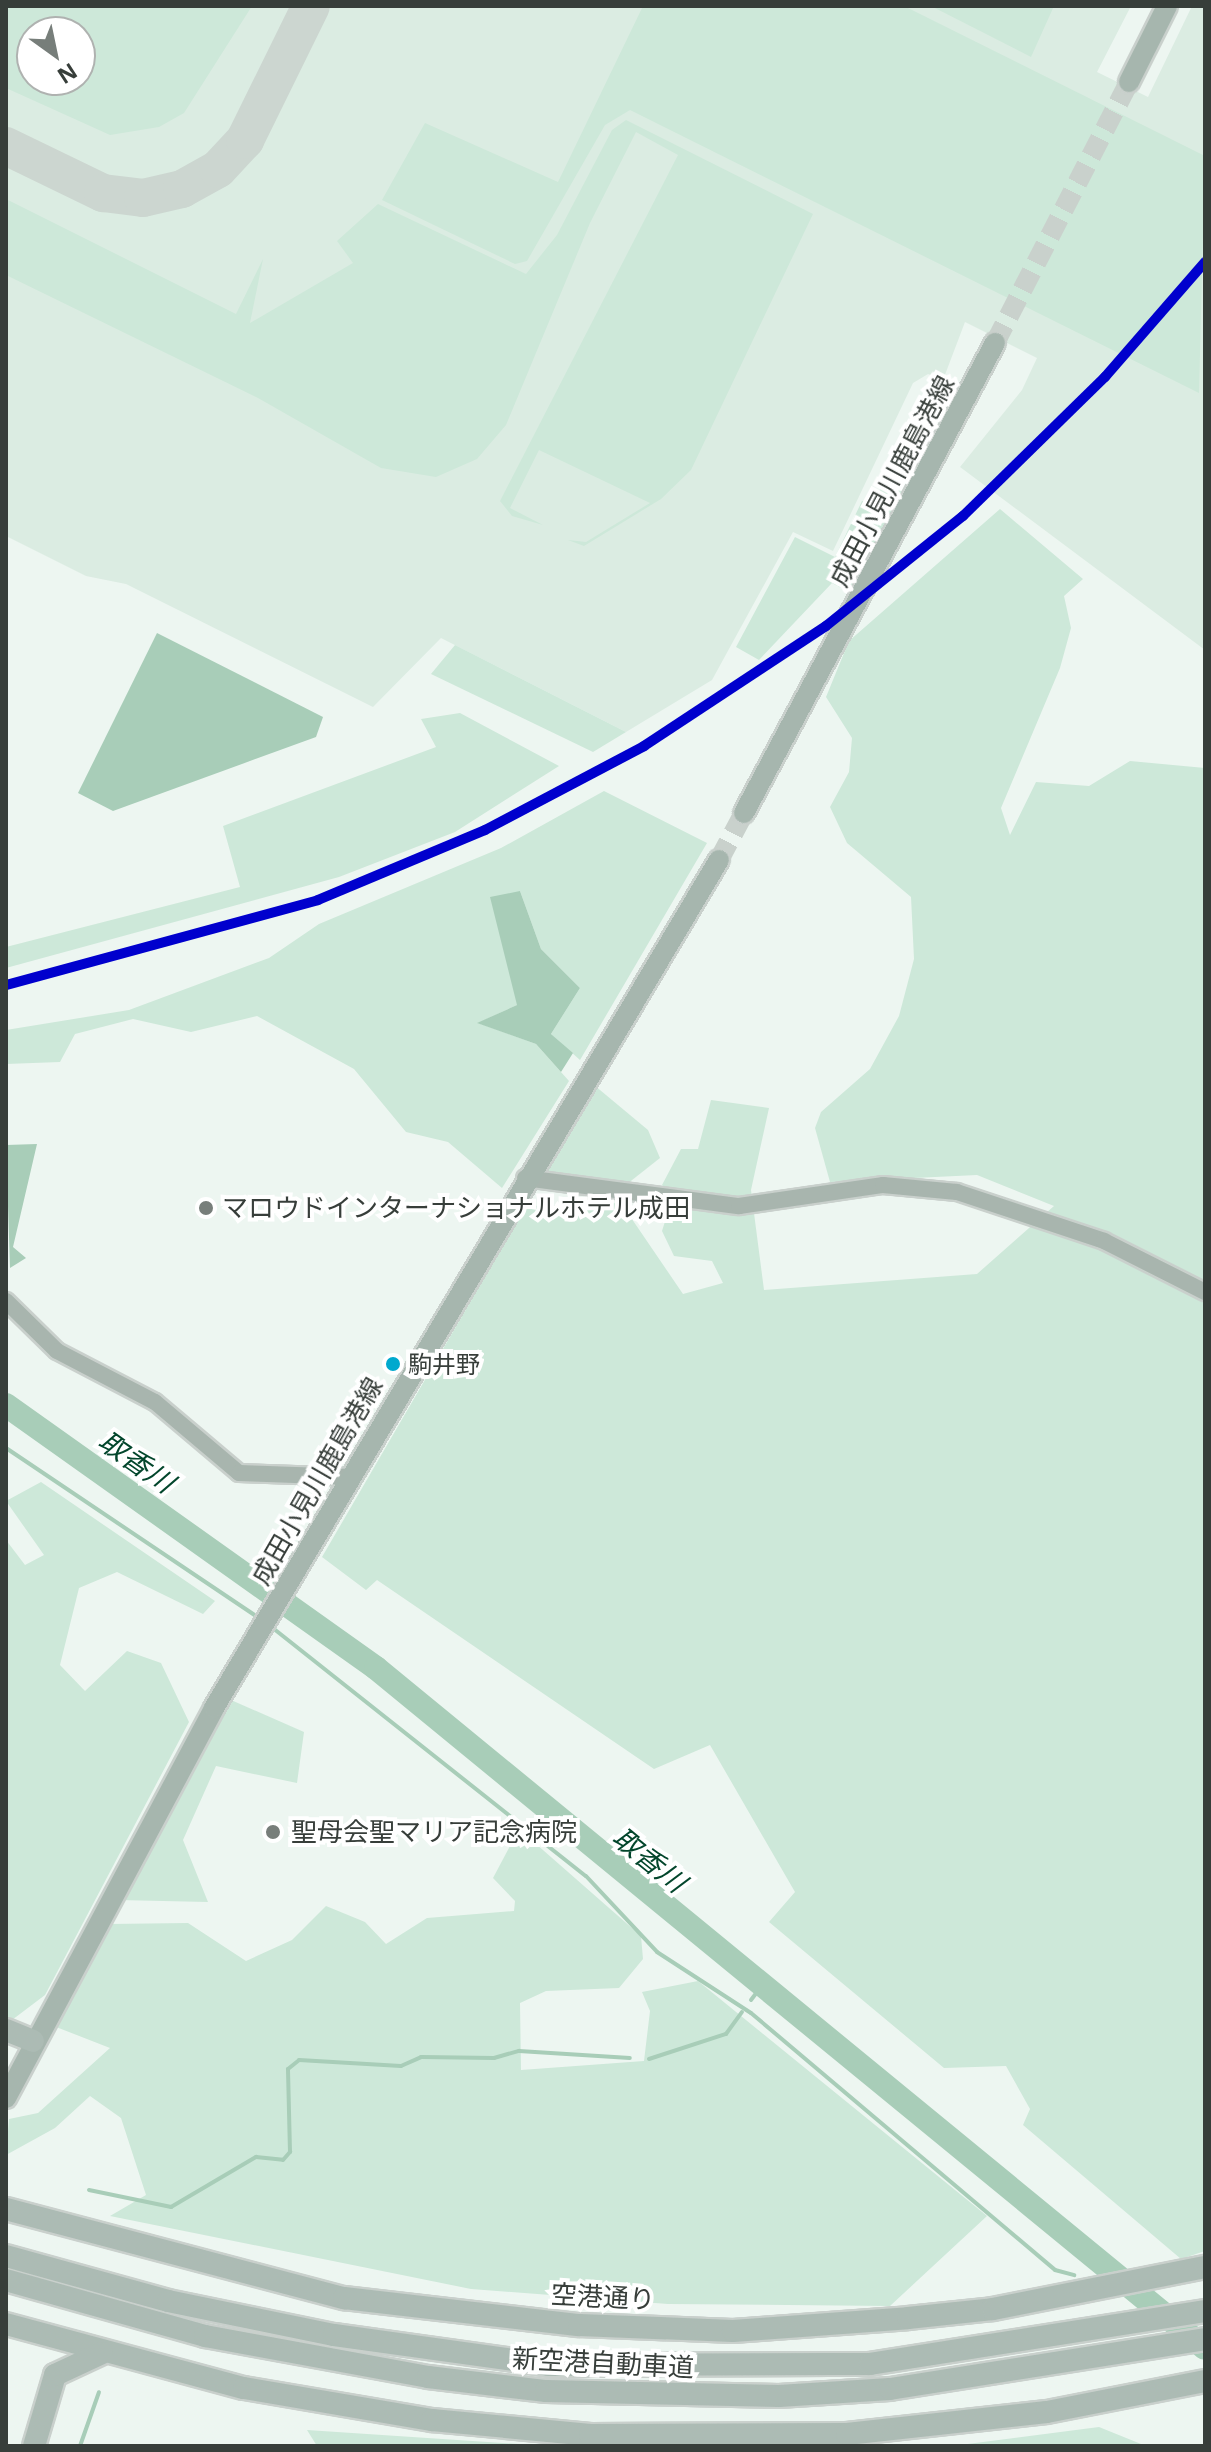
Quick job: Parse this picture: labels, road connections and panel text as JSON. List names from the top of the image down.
{
  "streets": {
    "highway": ["空港通り", "新空港自動車道"],
    "main road": ["成田小見川鹿島港線"]
  },
  "water": ["取香川"],
  "places": ["マロウドインターナショナルホテル成田", "駒井野", "聖母会聖マリア記念病院"],
  "north": "bottom right"
}
